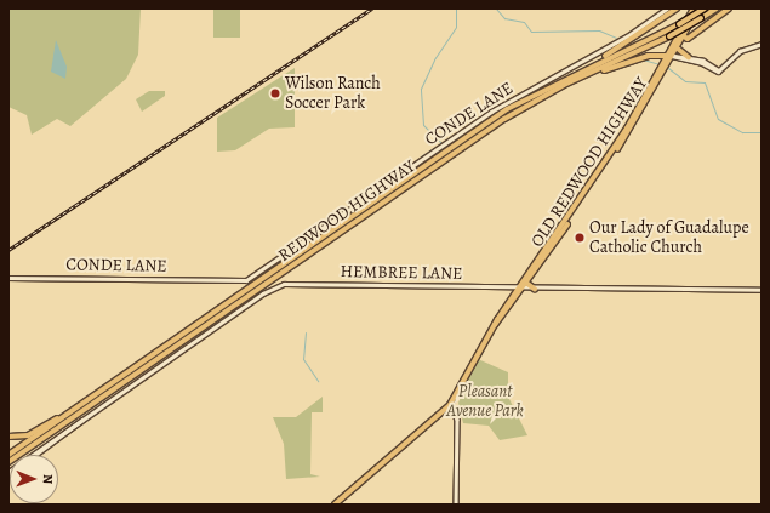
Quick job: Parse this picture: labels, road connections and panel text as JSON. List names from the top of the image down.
{
  "streets": {
    "highway": ["REDWOOD HIGHWAY"],
    "main road": ["OLD REDWOOD HIGHWAY"],
    "street": ["CONDE LANE", "HEMBREE LANE"]
  },
  "crossings": [
    ["OLD REDWOOD HIGHWAY", "HEMBREE LANE"]
  ],
  "parks": ["Pleasant Avenue Park"],
  "places": ["Wilson Ranch Soccer Park", "Our Lady of Guadalupe Catholic Church"],
  "north": "right"
}
